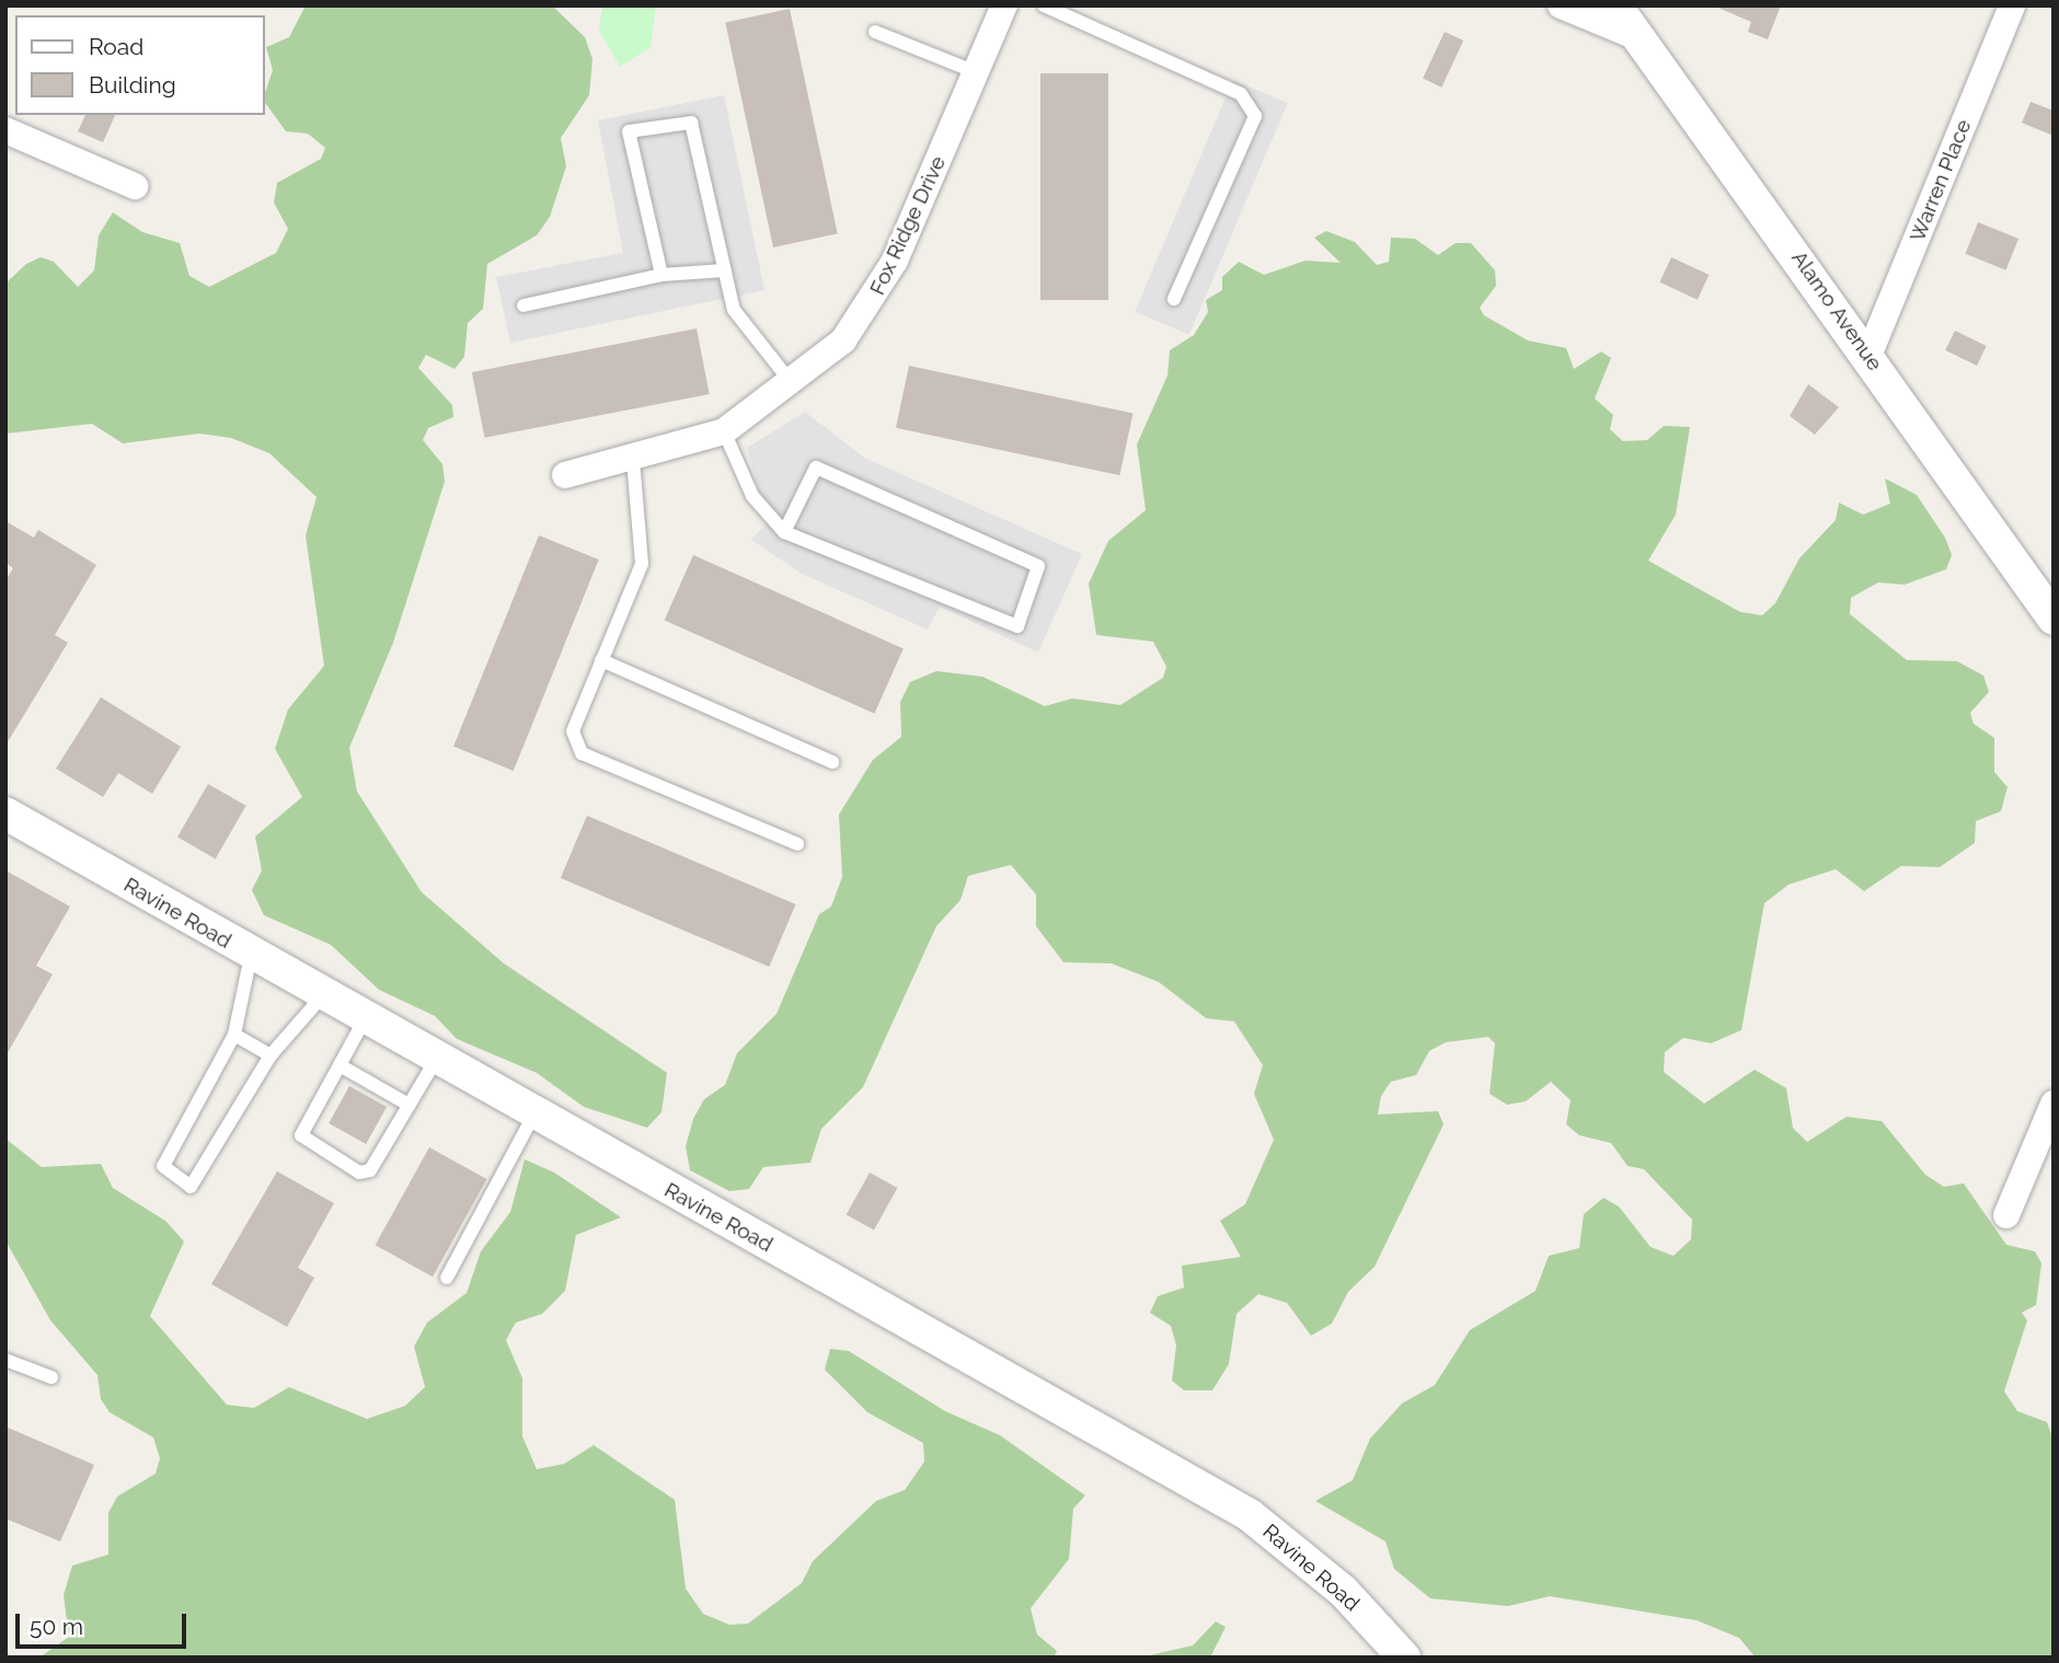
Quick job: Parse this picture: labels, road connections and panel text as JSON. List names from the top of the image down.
{
  "streets": {
    "street": [
      "Warren Place",
      "Fox Ridge Drive",
      "Alamo Avenue",
      "Ravine Road"
    ]
  },
  "crossings": [
    ["Warren Place", "Alamo Avenue"]
  ],
  "legend": ["Road", "Building"],
  "scale_bar": "50 m"
}
